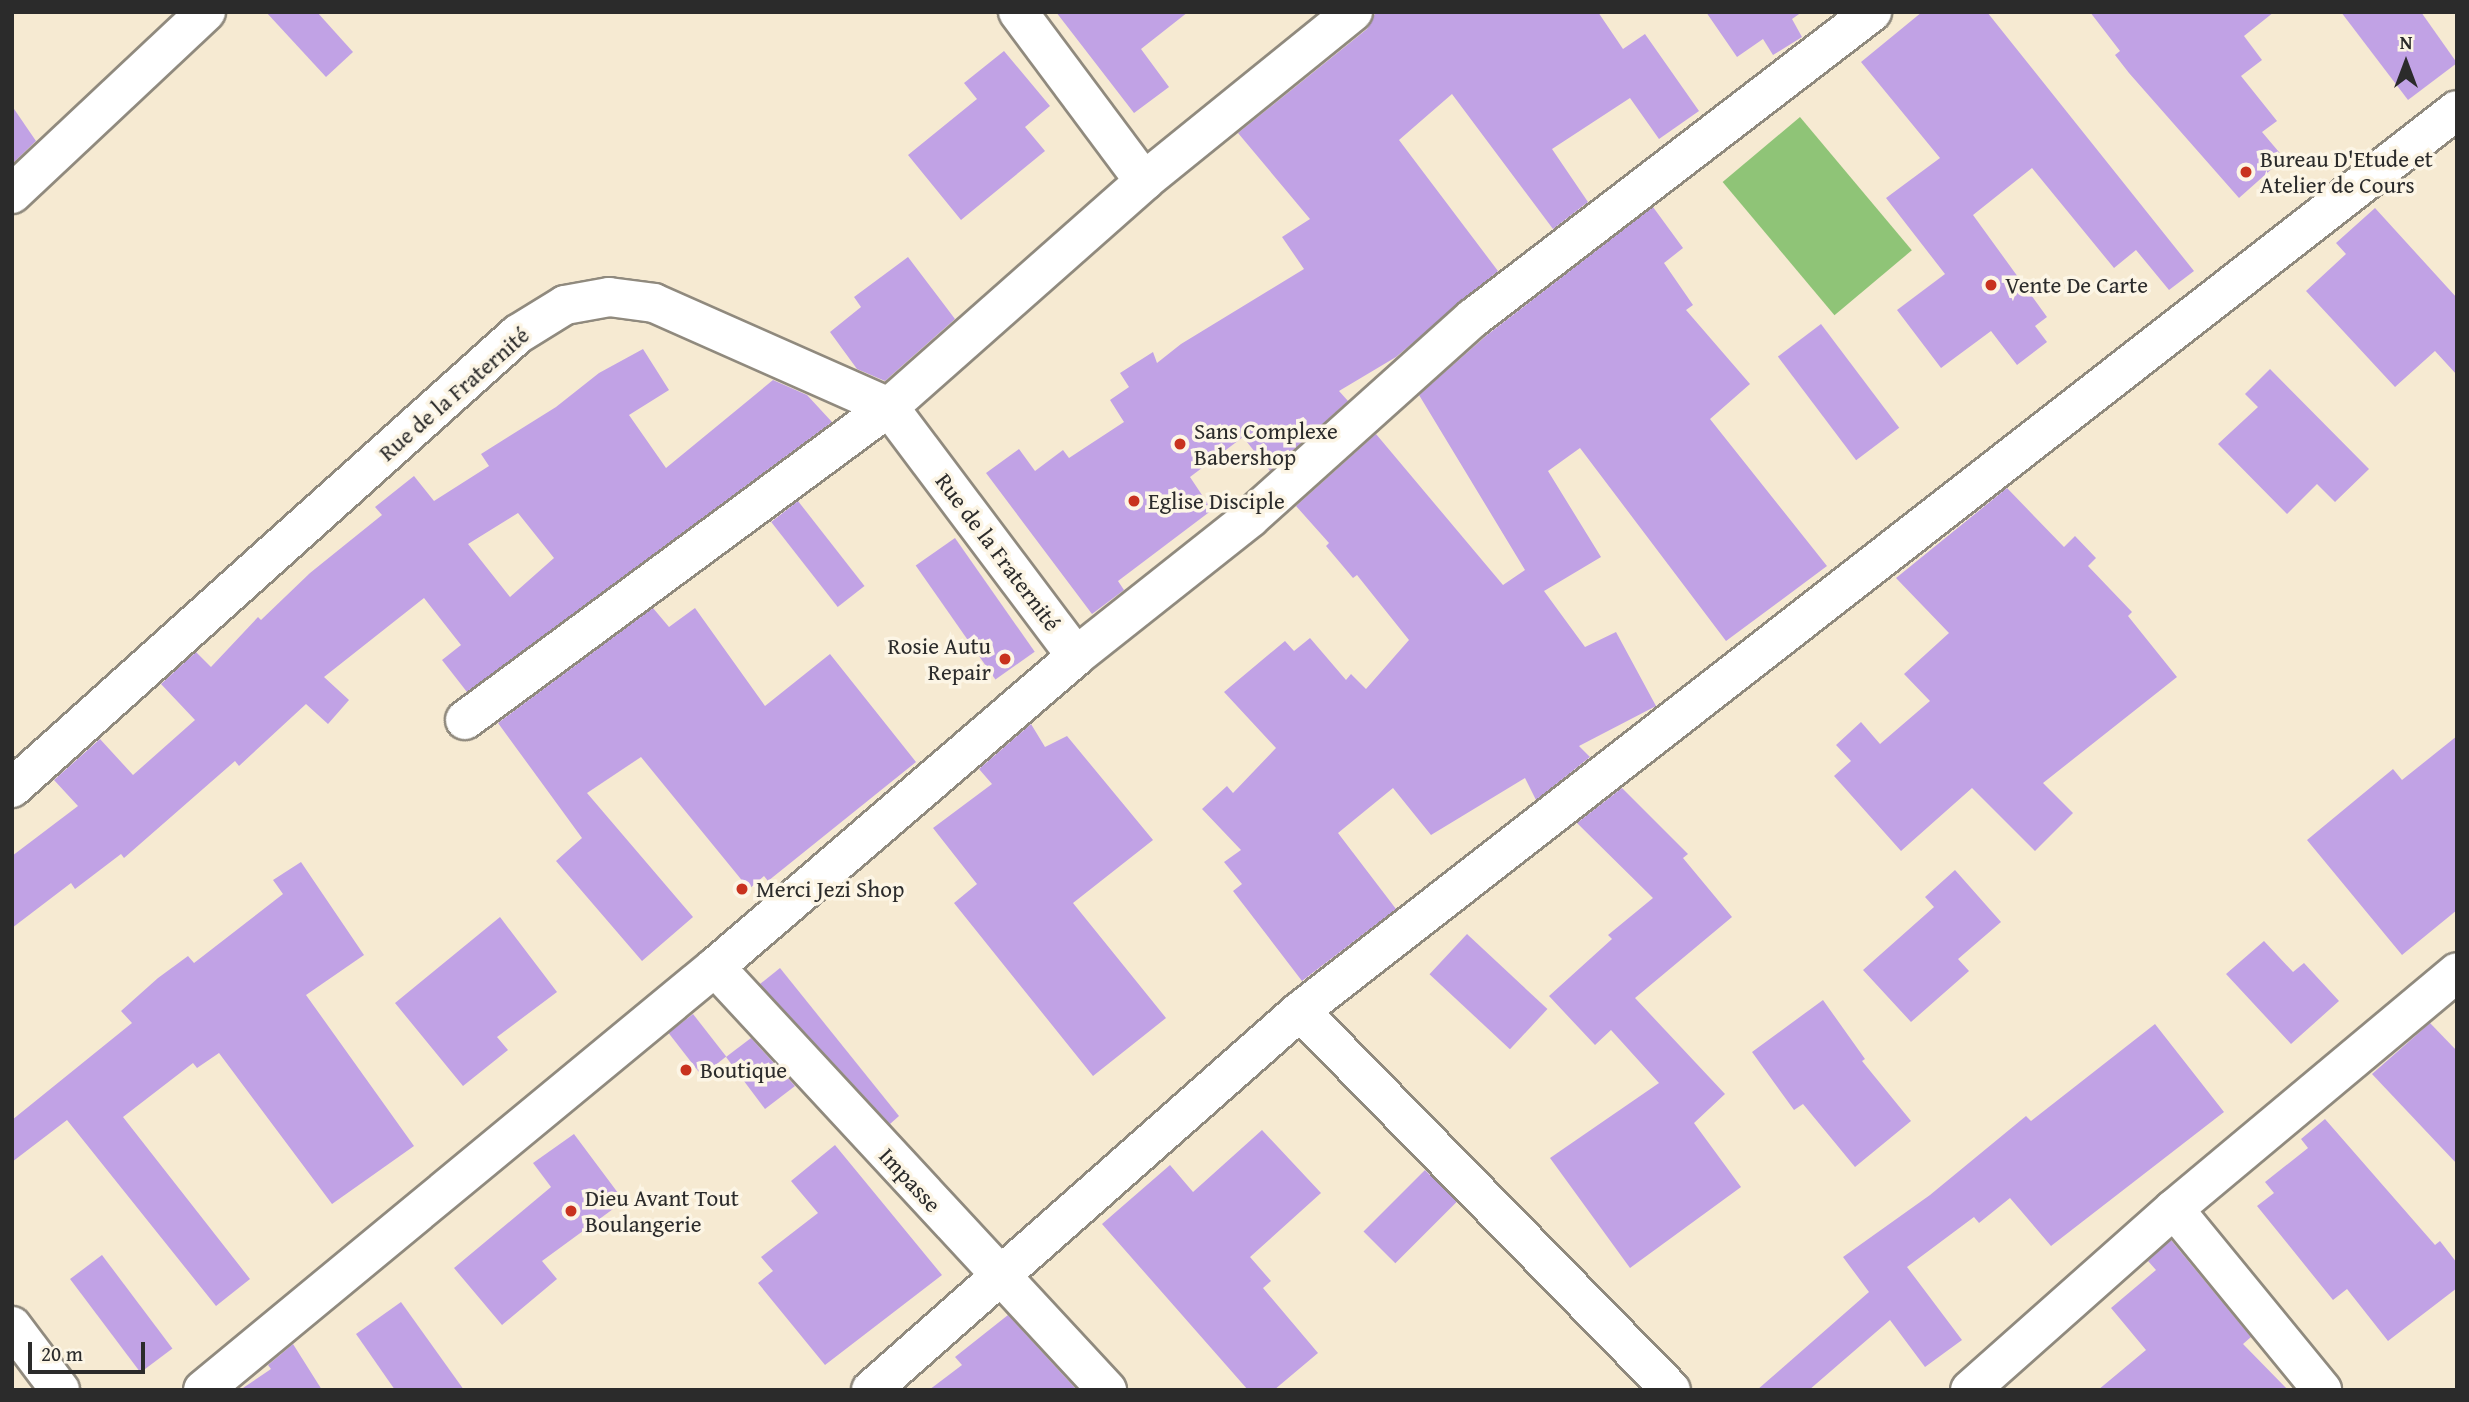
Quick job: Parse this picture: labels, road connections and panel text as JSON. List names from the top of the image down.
{
  "streets": {
    "street": ["Rue de la Fraternité", "Impasse"]
  },
  "places": [
    "Bureau D'Etude et Atelier de Cours",
    "Vente De Carte",
    "Sans Complexe Babershop",
    "Eglise Disciple",
    "Rosie Autu Repair",
    "Merci Jezi Shop",
    "Boutique",
    "Dieu Avant Tout Boulangerie"
  ],
  "scale_bar": "20 m",
  "north": "top"
}
